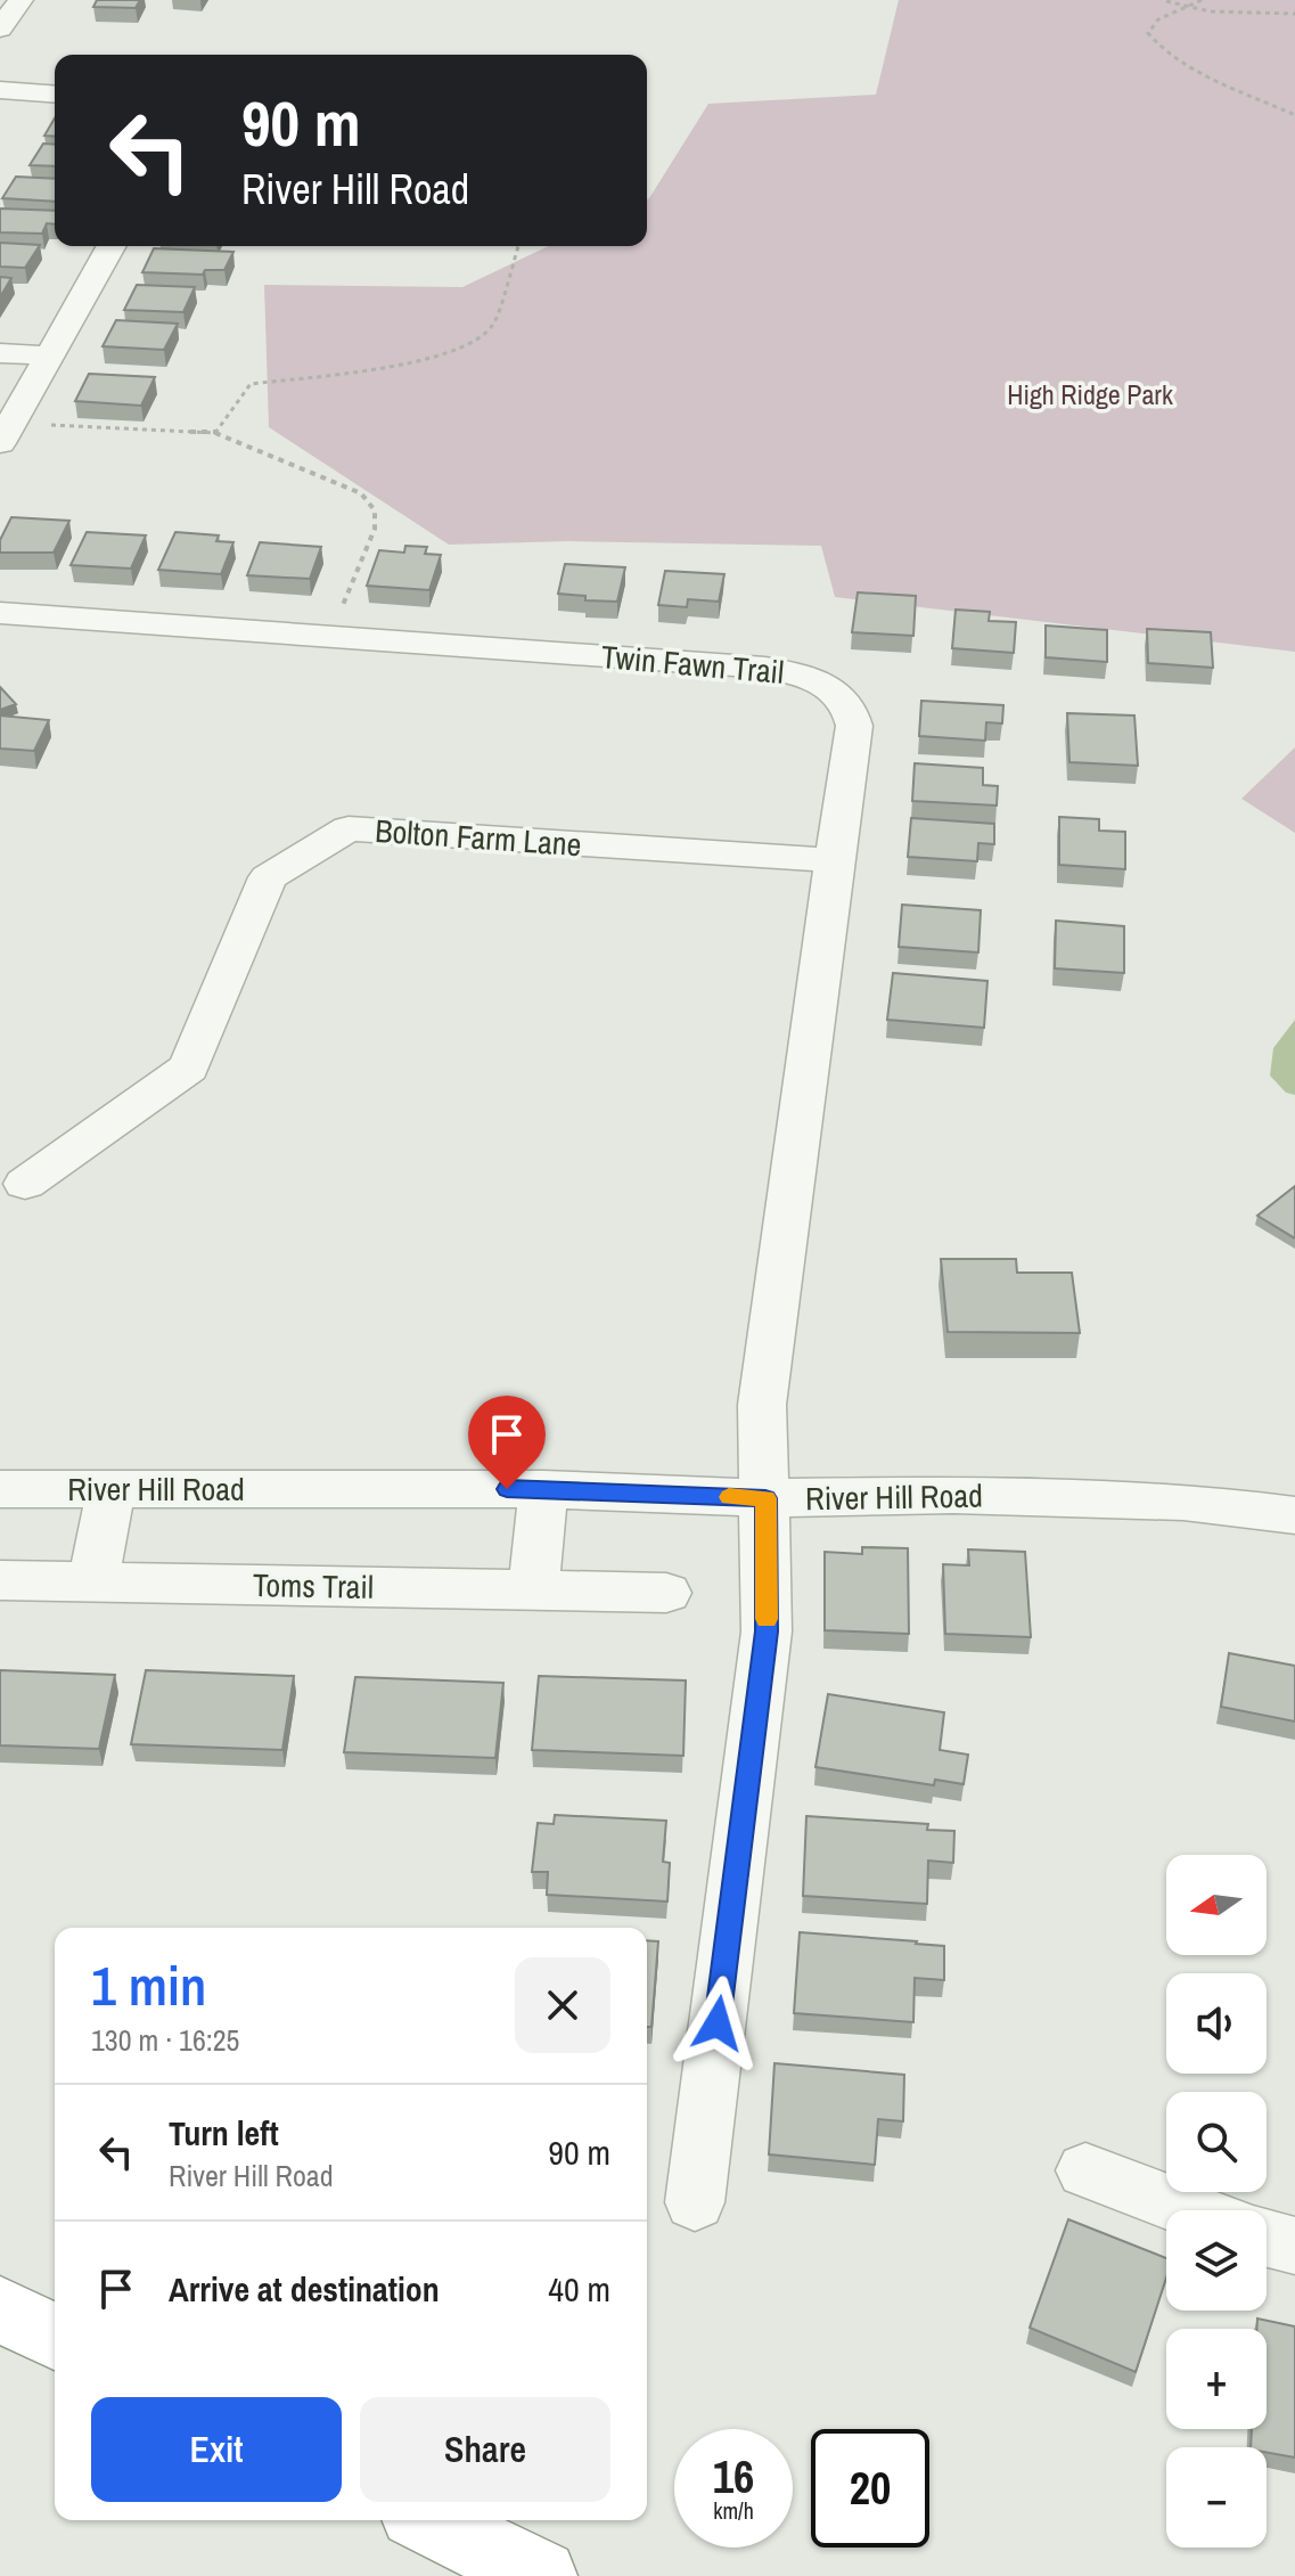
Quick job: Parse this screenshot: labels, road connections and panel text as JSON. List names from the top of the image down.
{
  "streets": {
    "street": [
      "Twin Fawn Trail",
      "Bolton Farm Lane",
      "River Hill Road",
      "Toms Trail"
    ]
  },
  "crossings": [
    ["Twin Fawn Trail", "Bolton Farm Lane"],
    ["Twin Fawn Trail", "River Hill Road"]
  ],
  "parks": ["High Ridge Park"],
  "north": "left",
  "page": {
    "turn": ["90 m", "River Hill Road"],
    "map_buttons": ["+", "−"],
    "heading": ["1 min", "130 m · 16:25"],
    "list": [
      {
        "name": "Turn left",
        "note": "River Hill Road",
        "value": "90 m"
      },
      {
        "name": "Arrive at destination",
        "value": "40 m"
      }
    ],
    "buttons": ["Exit", "Share"],
    "speed": "16 km/h",
    "limit": "20"
  }
}
